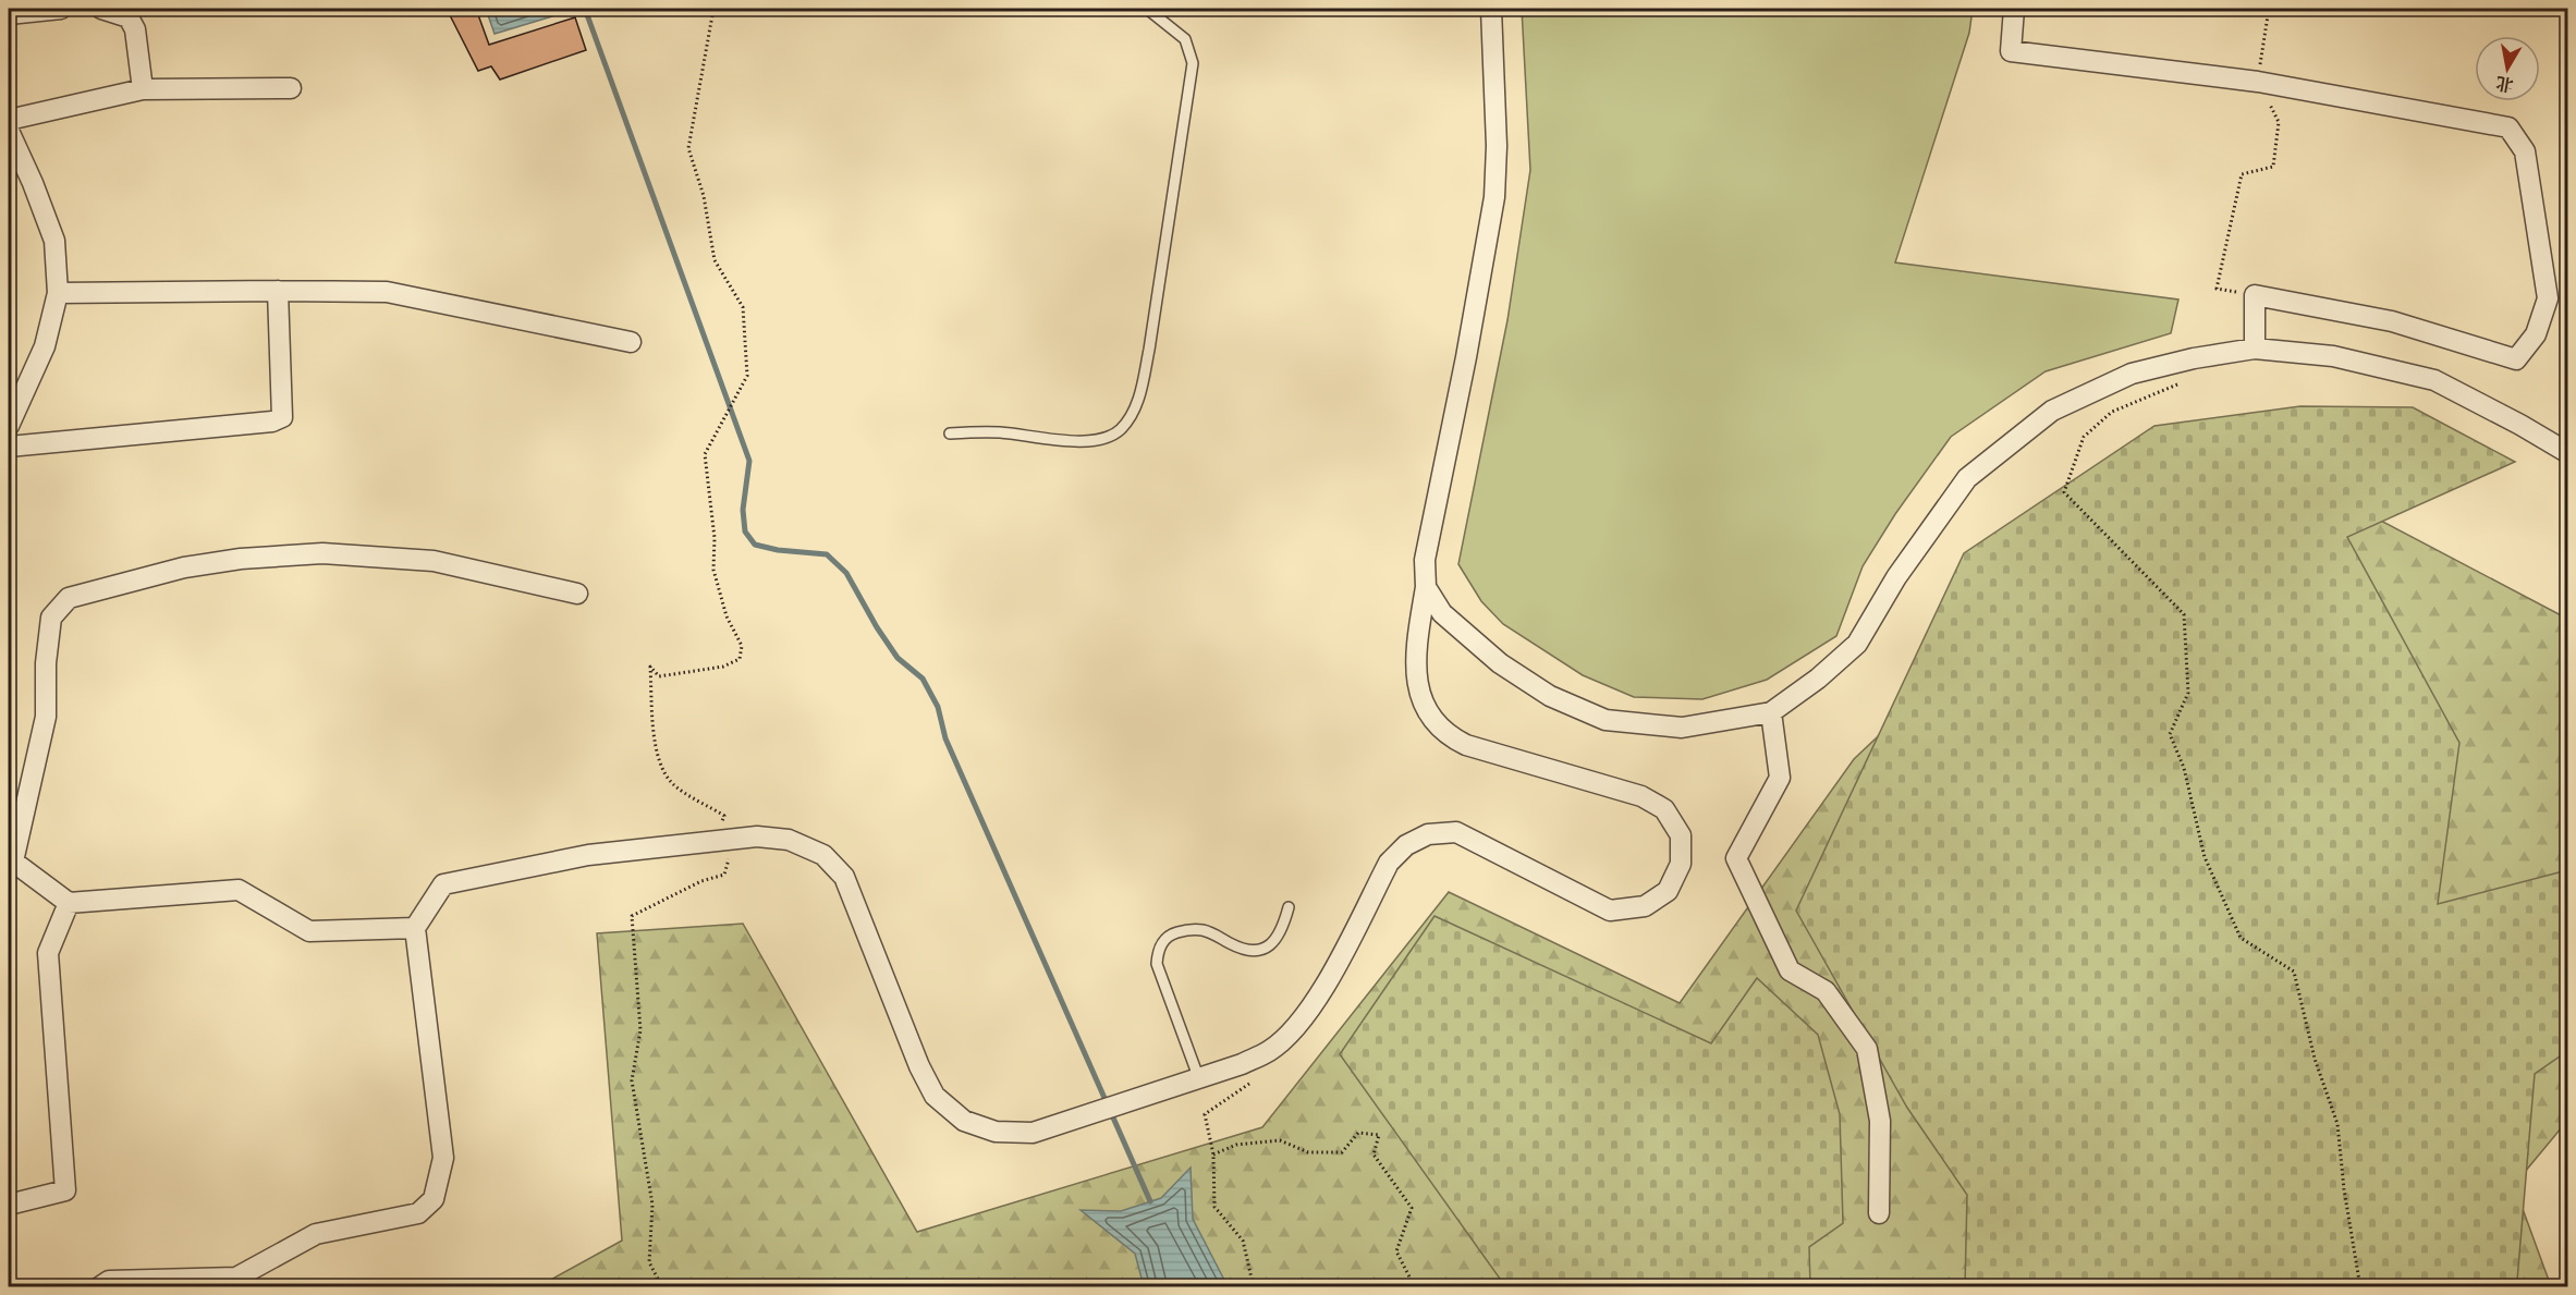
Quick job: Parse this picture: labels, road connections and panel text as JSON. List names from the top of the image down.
{
  "north": "bottom"
}
